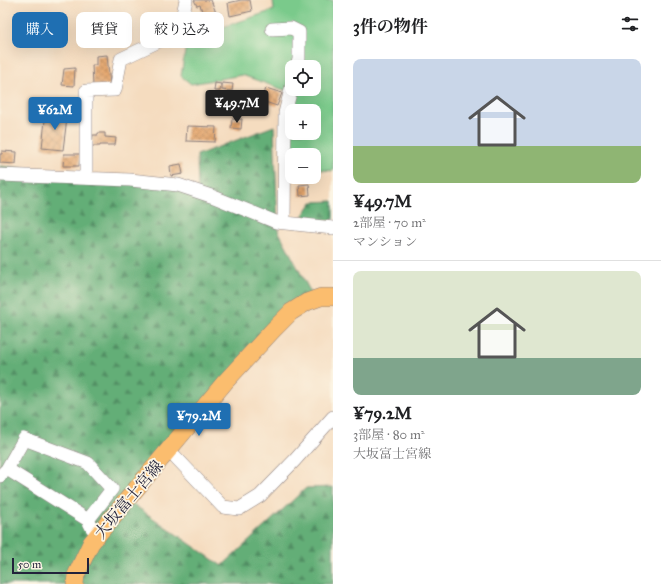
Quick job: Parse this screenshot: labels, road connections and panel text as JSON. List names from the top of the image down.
{
  "streets": {
    "main road": ["大坂富士宮線"]
  },
  "scale_bar": "50 m",
  "page": {
    "heading": "3件の物件",
    "chip": ["購入", "賃貸", "絞り込み"],
    "list": [
      {
        "name": "¥49.7M",
        "note": "2部屋 · 70 m² · マンション"
      },
      {
        "name": "¥79.2M",
        "note": "3部屋 · 80 m² · 大坂富士宮線"
      }
    ],
    "map_buttons": ["+", "−"],
    "price": ["¥49.7M", "¥62M", "¥79.2M"],
    "scale": "50 m"
  }
}
